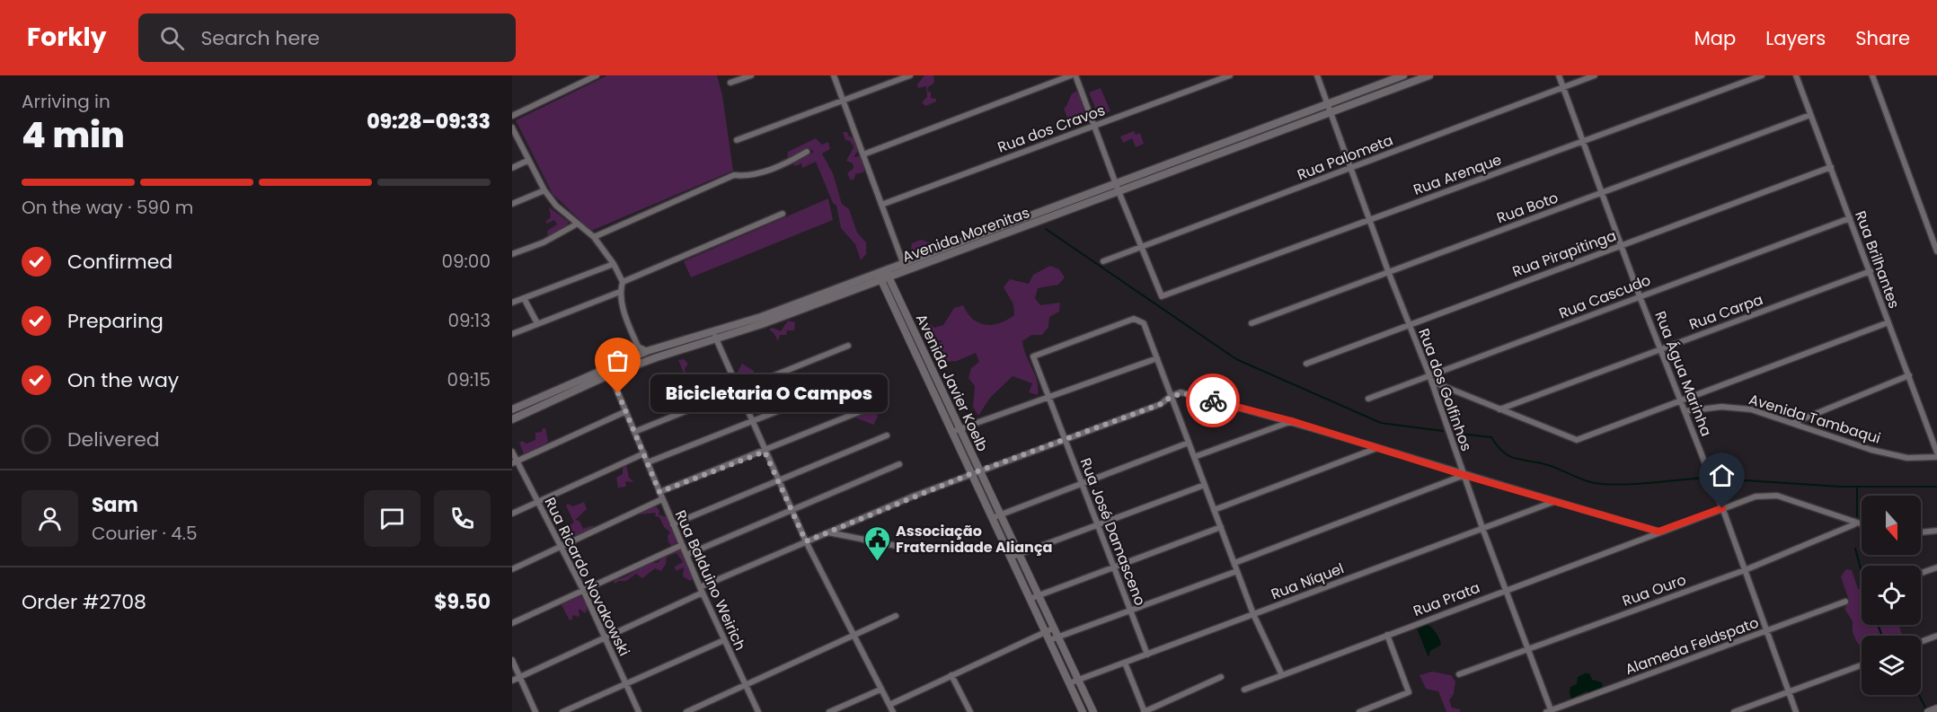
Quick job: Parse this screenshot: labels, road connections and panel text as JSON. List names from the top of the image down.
{
  "streets": {
    "main road": ["Avenida Morenitas"],
    "street": [
      "Rua dos Cravos",
      "Rua Palometa",
      "Rua Arenque",
      "Rua Boto",
      "Rua Pirapitinga",
      "Rua Brilhantes",
      "Rua Cascudo",
      "Rua Carpa",
      "Rua Água Marinha",
      "Avenida Javier Koelb",
      "Rua dos Golfinhos",
      "Avenida Tambaqui",
      "Rua José Damasceno",
      "Rua Ricardo Novakowski",
      "Rua Balduino Weirich",
      "Rua Níquel",
      "Rua Ouro",
      "Rua Prata",
      "Alameda Feldspato"
    ]
  },
  "crossings": [
    ["Rua Palometa", "Rua Arenque"],
    ["Rua Palometa", "Rua Água Marinha"],
    ["Rua Palometa", "Rua dos Golfinhos"],
    ["Rua Arenque", "Rua Água Marinha"],
    ["Rua Arenque", "Rua dos Golfinhos"],
    ["Rua Boto", "Rua Brilhantes"],
    ["Rua Boto", "Rua Água Marinha"],
    ["Rua Boto", "Rua dos Golfinhos"],
    ["Avenida Morenitas", "Avenida Javier Koelb"],
    ["Avenida Morenitas", "Rua dos Golfinhos"],
    ["Avenida Morenitas", "Rua Balduino Weirich"],
    ["Rua Pirapitinga", "Rua Brilhantes"],
    ["Rua Pirapitinga", "Rua Água Marinha"],
    ["Rua Pirapitinga", "Rua dos Golfinhos"],
    ["Rua Brilhantes", "Rua Cascudo"],
    ["Rua Brilhantes", "Rua Carpa"],
    ["Rua Cascudo", "Rua Água Marinha"],
    ["Rua Cascudo", "Rua dos Golfinhos"],
    ["Rua Carpa", "Rua Água Marinha"],
    ["Rua Água Marinha", "Avenida Tambaqui"],
    ["Rua Água Marinha", "Rua Ouro"],
    ["Rua Água Marinha", "Rua Prata"],
    ["Rua Água Marinha", "Alameda Feldspato"],
    ["Avenida Javier Koelb", "Rua Níquel"],
    ["Rua dos Golfinhos", "Rua Níquel"],
    ["Rua dos Golfinhos", "Rua Ouro"],
    ["Rua dos Golfinhos", "Rua Prata"],
    ["Rua dos Golfinhos", "Alameda Feldspato"],
    ["Rua José Damasceno", "Rua Níquel"],
    ["Rua Ouro", "Rua Prata"]
  ],
  "places": {
    "other": ["Bicicletaria O Campos"],
    "public building": ["Associação Fraternidade Aliança"]
  },
  "north": "bottom",
  "page": {
    "header": "Forkly",
    "search": "Search here",
    "nav": ["Map", "Layers", "Share"],
    "heading": ["4 min", "Arriving in", "09:28–09:33"],
    "panel": [
      "Sam",
      "Courier · 4.5",
      "Order #2708",
      "$9.50"
    ],
    "bar": "On the way · 590 m",
    "list": [
      ["Confirmed", "09:00"],
      ["Preparing", "09:13"],
      ["On the way", "09:15"],
      "Delivered"
    ],
    "bubble": "Bicicletaria O Campos"
  }
}
